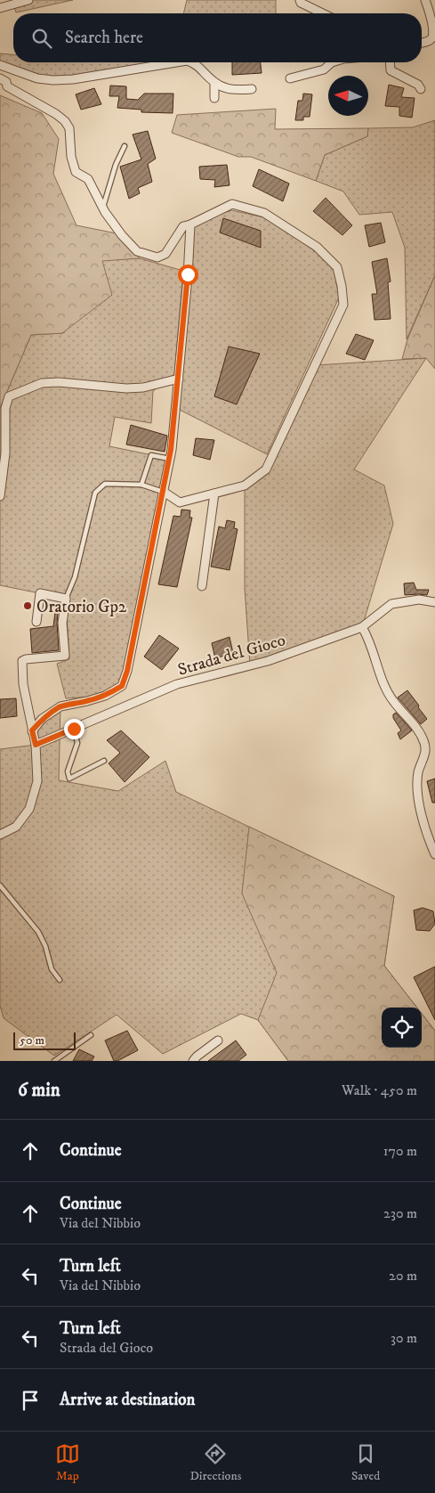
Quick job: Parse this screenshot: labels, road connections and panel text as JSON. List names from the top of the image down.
{
  "streets": {
    "street": ["Strada del Gioco"]
  },
  "places": ["Oratorio Gp2"],
  "scale_bar": "50 m",
  "north": "left",
  "page": {
    "search": "Search here",
    "scale": "50 m",
    "heading": ["6 min", "Walk · 450 m"],
    "list": [
      ["Continue", "170 m"],
      ["Continue", "Via del Nibbio", "230 m"],
      ["Turn left", "Via del Nibbio", "20 m"],
      ["Turn left", "Strada del Gioco", "30 m"],
      "Arrive at destination"
    ],
    "nav": ["Map", "Directions", "Saved"]
  }
}
